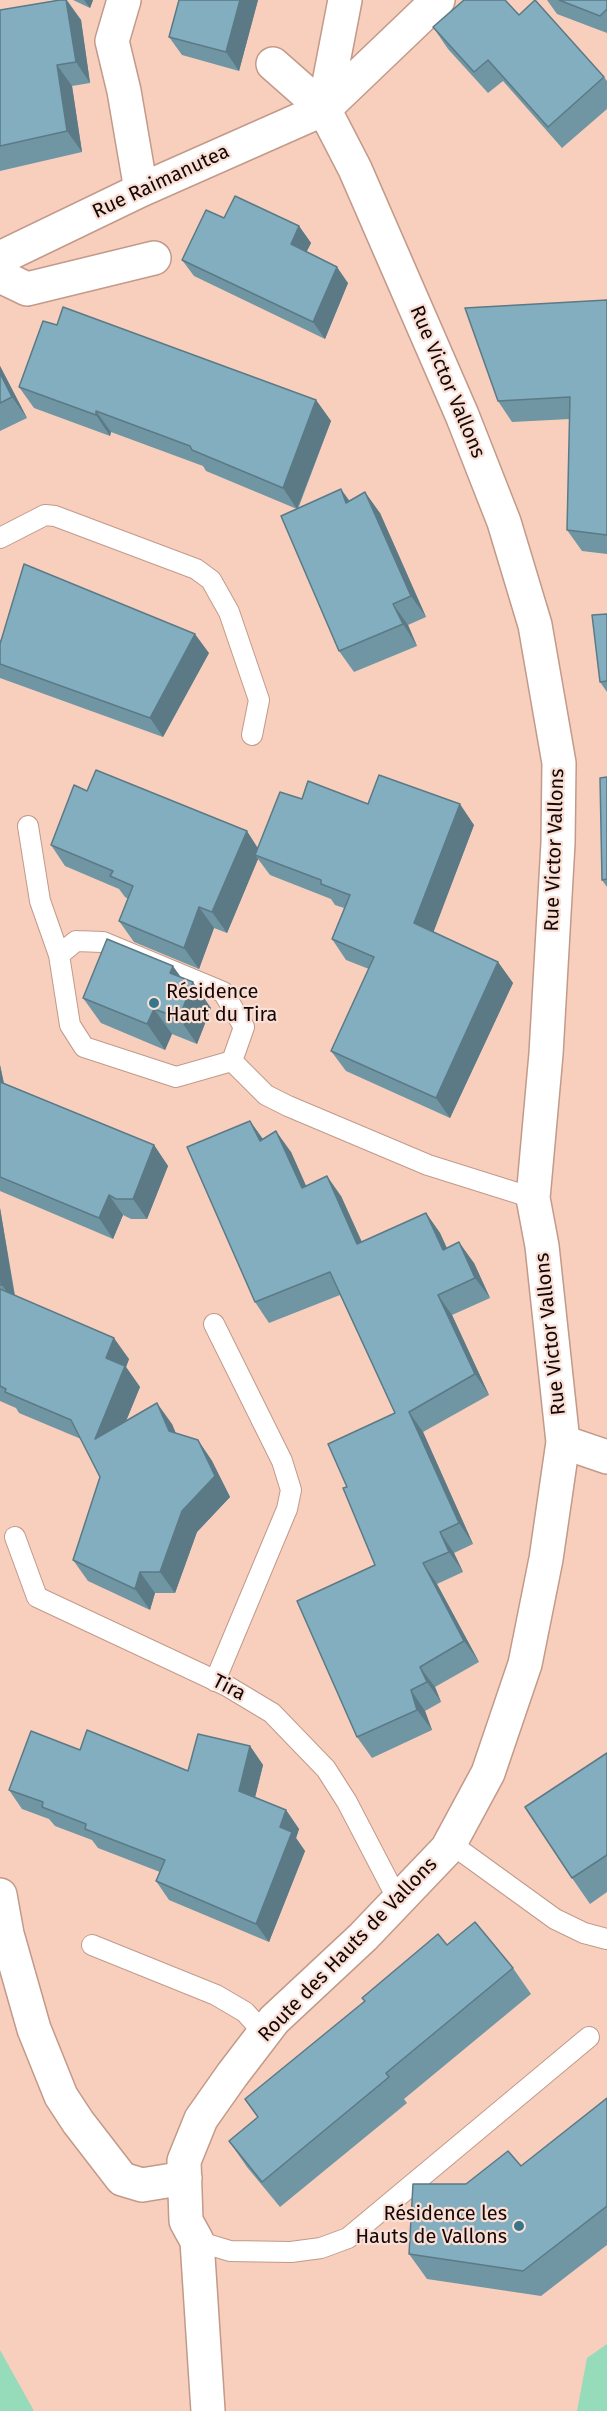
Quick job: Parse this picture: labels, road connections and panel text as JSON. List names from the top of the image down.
{
  "streets": {
    "street": ["Rue Raimanutea", "Rue Victor Vallons", "Route des Hauts de Vallons"],
    "lane": ["Tira"]
  },
  "crossings": [
    ["Rue Raimanutea", "Rue Victor Vallons"],
    ["Rue Victor Vallons", "Route des Hauts de Vallons"],
    ["Tira", "Route des Hauts de Vallons"]
  ],
  "places": ["Résidence Haut du Tira", "Résidence les Hauts de Vallons"]
}
